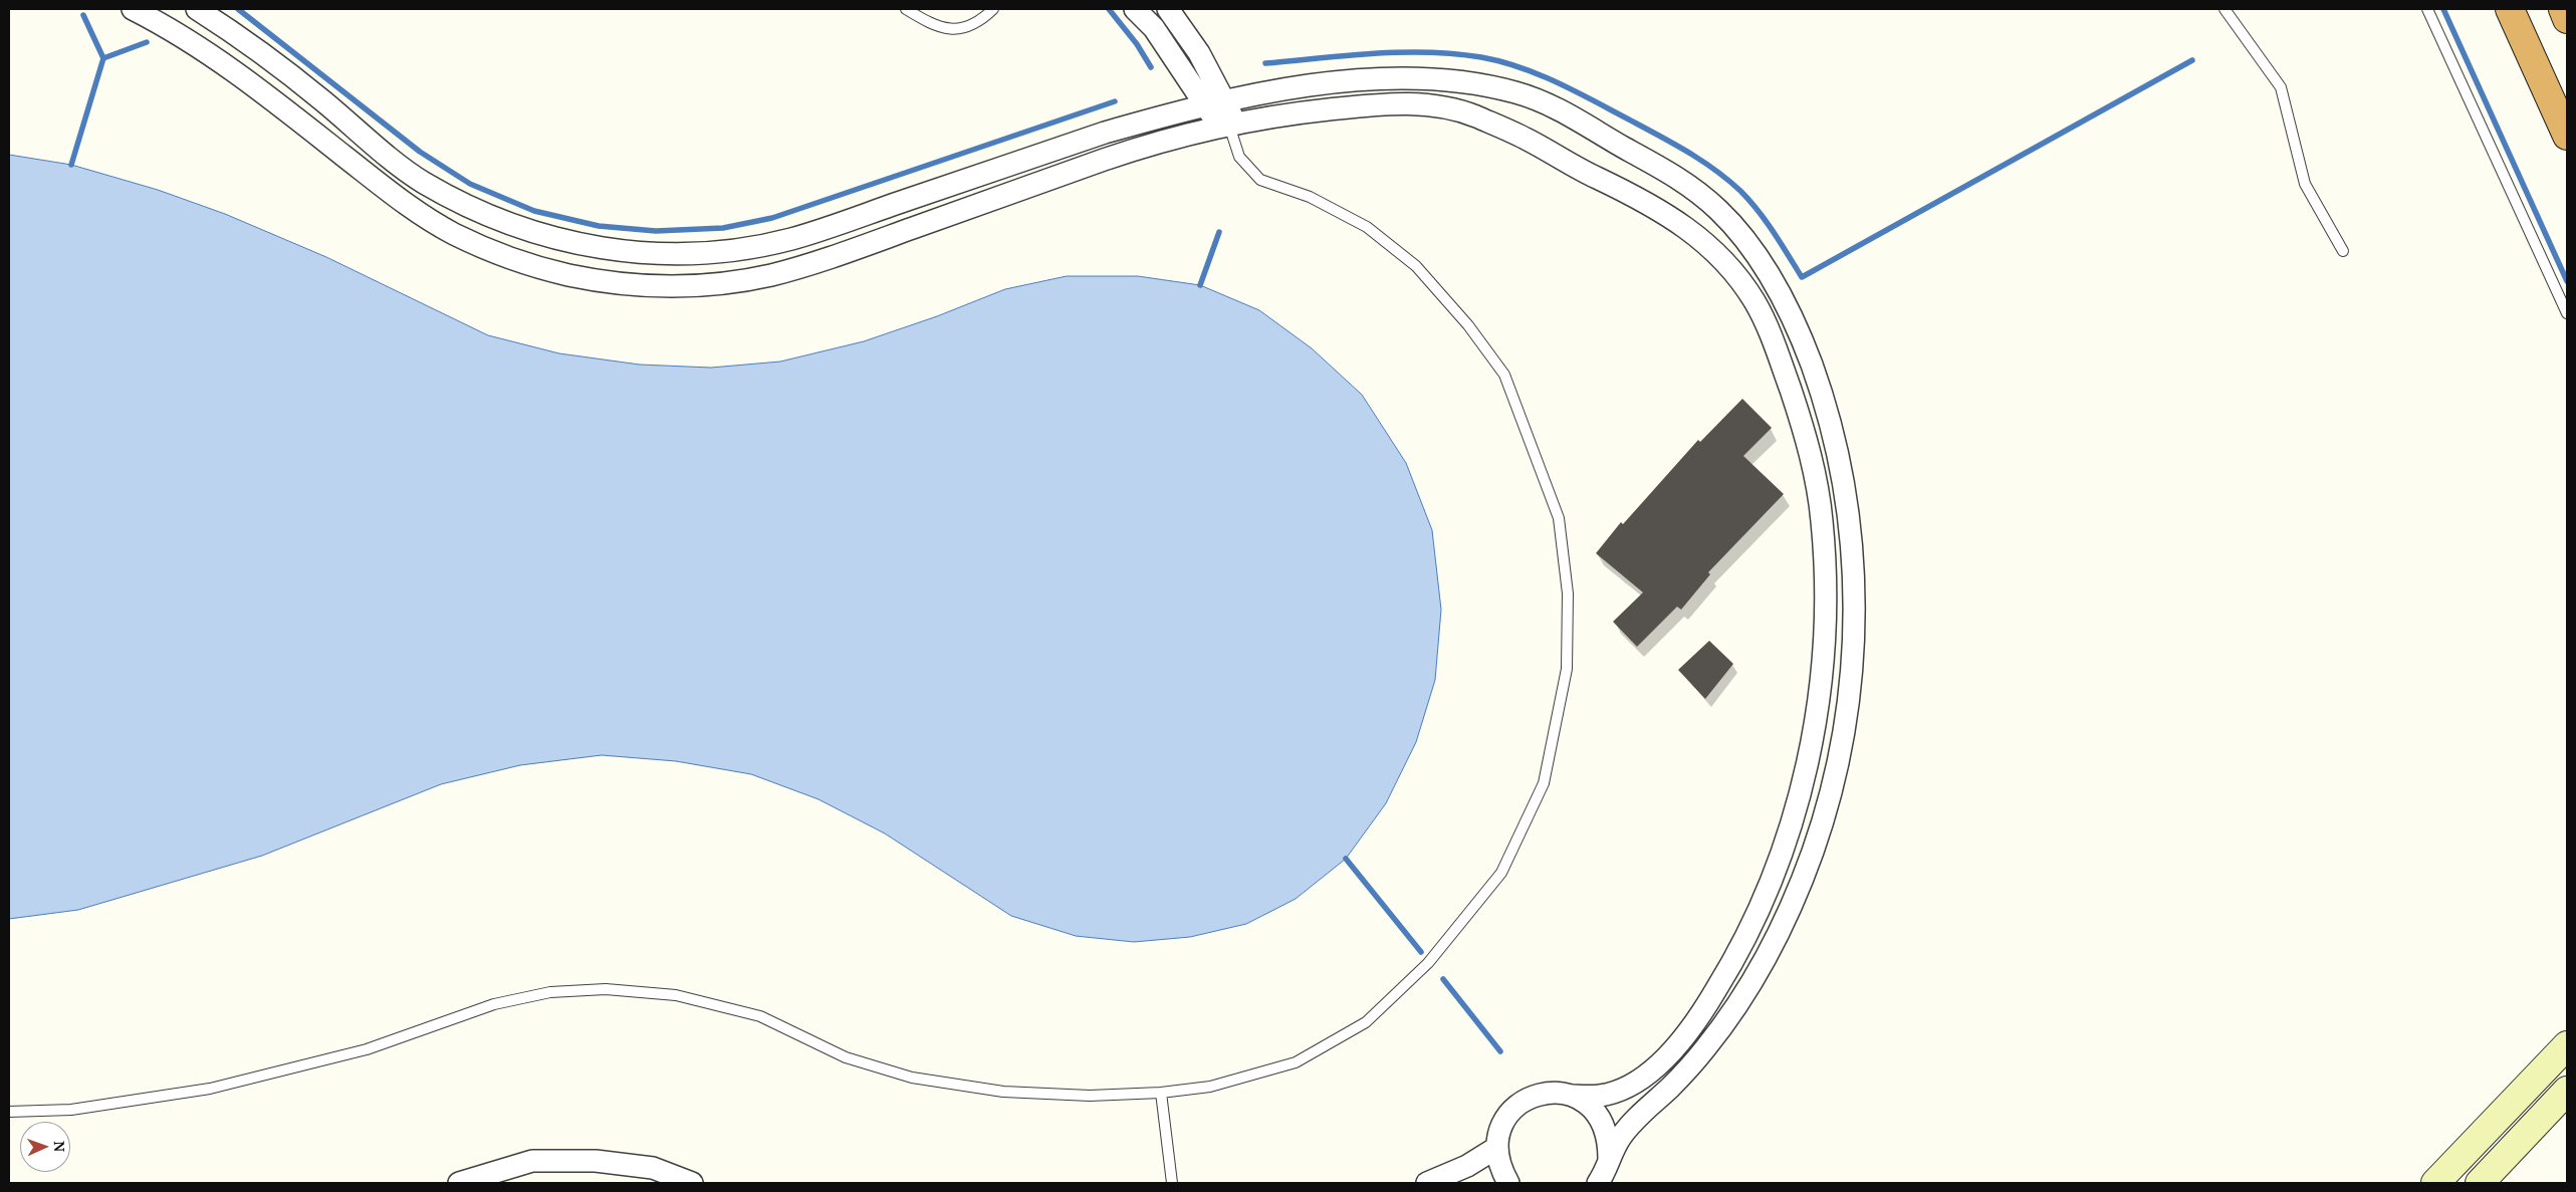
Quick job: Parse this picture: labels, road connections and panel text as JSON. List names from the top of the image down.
{
  "north": "right"
}
